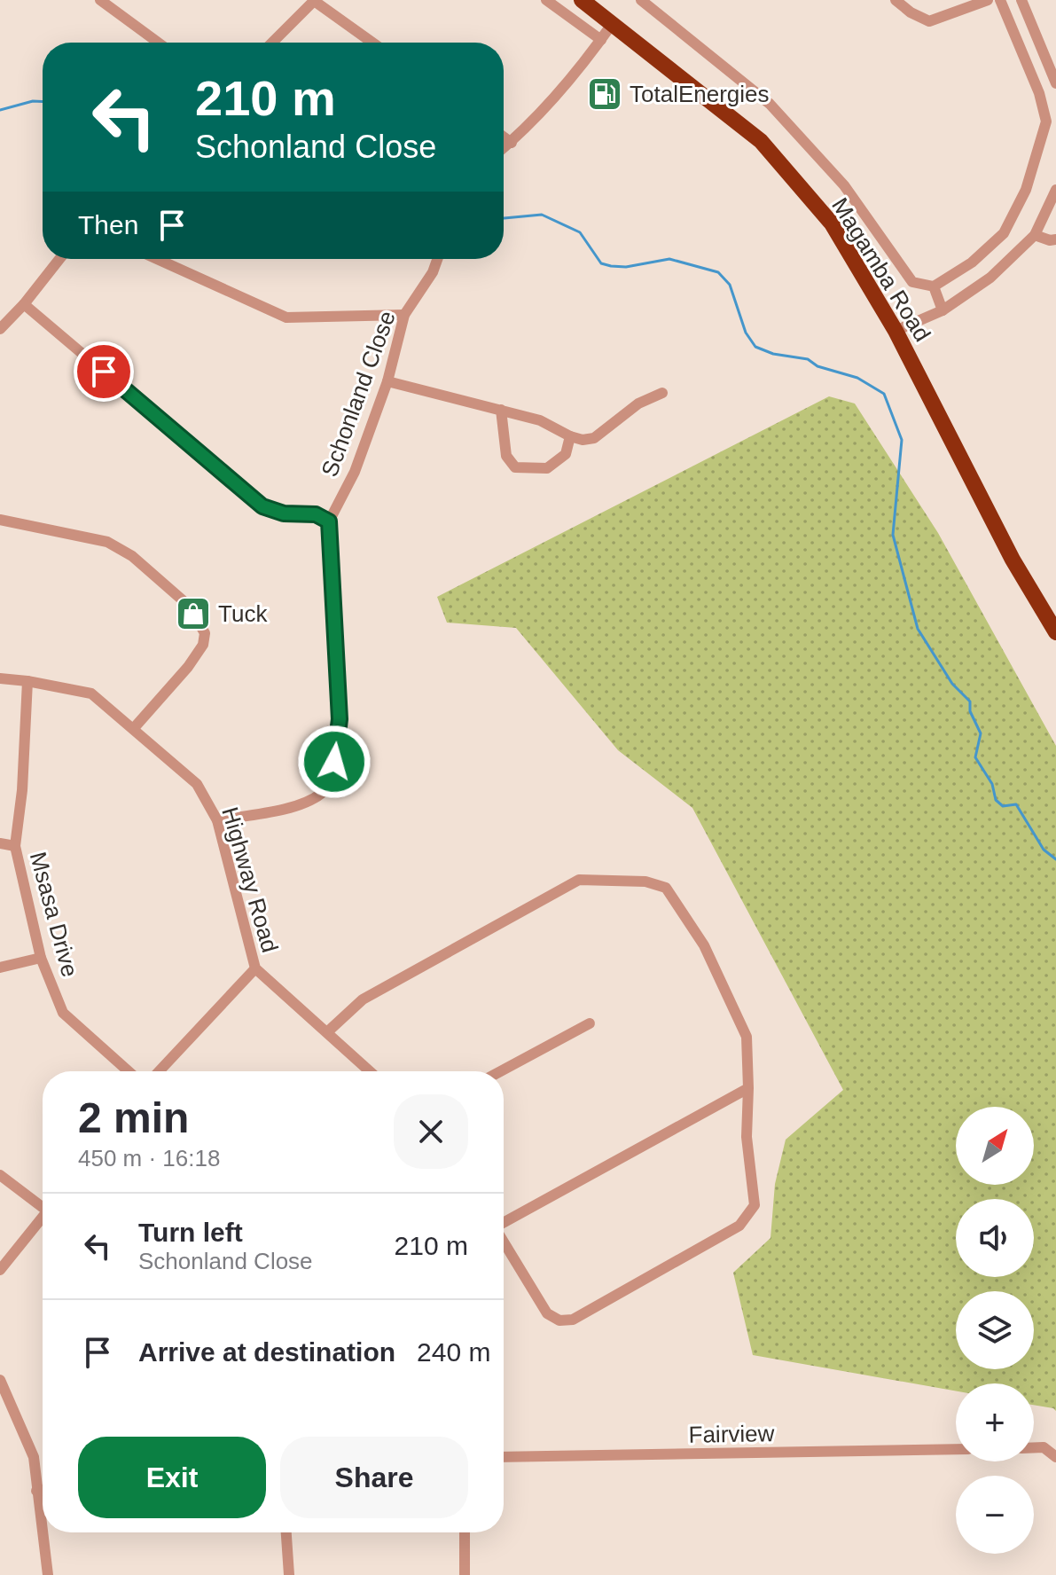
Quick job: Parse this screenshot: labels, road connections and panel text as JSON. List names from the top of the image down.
{
  "streets": {
    "highway": ["Magamba Road"],
    "street": [
      "Schonland Close",
      "Highway Road",
      "Msasa Drive",
      "Fairview"
    ]
  },
  "crossings": [
    ["Highway Road", "Msasa Drive"]
  ],
  "places": {
    "fuel station": ["TotalEnergies"],
    "shop": ["Tuck"]
  },
  "north": "top right",
  "page": {
    "turn": ["210 m", "Schonland Close"],
    "then": "Then",
    "heading": ["2 min", "450 m · 16:18"],
    "map_buttons": ["+", "−"],
    "list": [
      {
        "name": "Turn left",
        "note": "Schonland Close",
        "value": "210 m"
      },
      {
        "name": "Arrive at destination",
        "value": "240 m"
      }
    ],
    "buttons": ["Exit", "Share"]
  }
}
